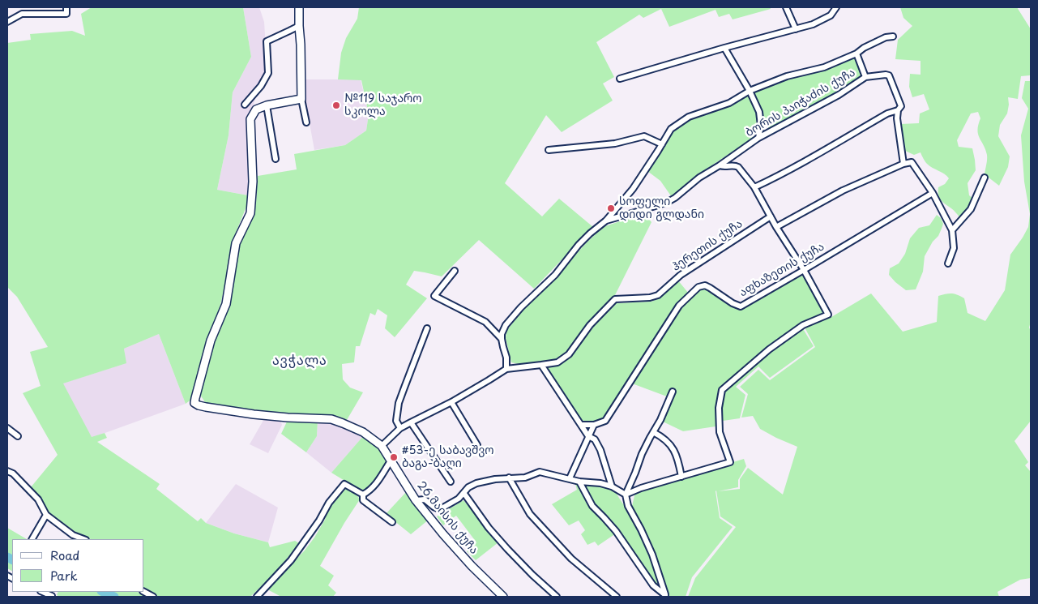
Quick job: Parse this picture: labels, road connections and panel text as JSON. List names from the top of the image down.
{
  "streets": {
    "street": [
      "ბორის პაიჭაძის ქუჩა",
      "ჰერეთის ქუჩა",
      "აფხაზეთის ქუჩა",
      "26 მაისის ქუჩა"
    ]
  },
  "districts": ["ავჭალა"],
  "places": ["№119 საჯარო სკოლა", "სოფელი დიდი გლდანი", "#53-ე საბავშვო ბაგა-ბაღი"],
  "legend": ["Road", "Park"]
}
